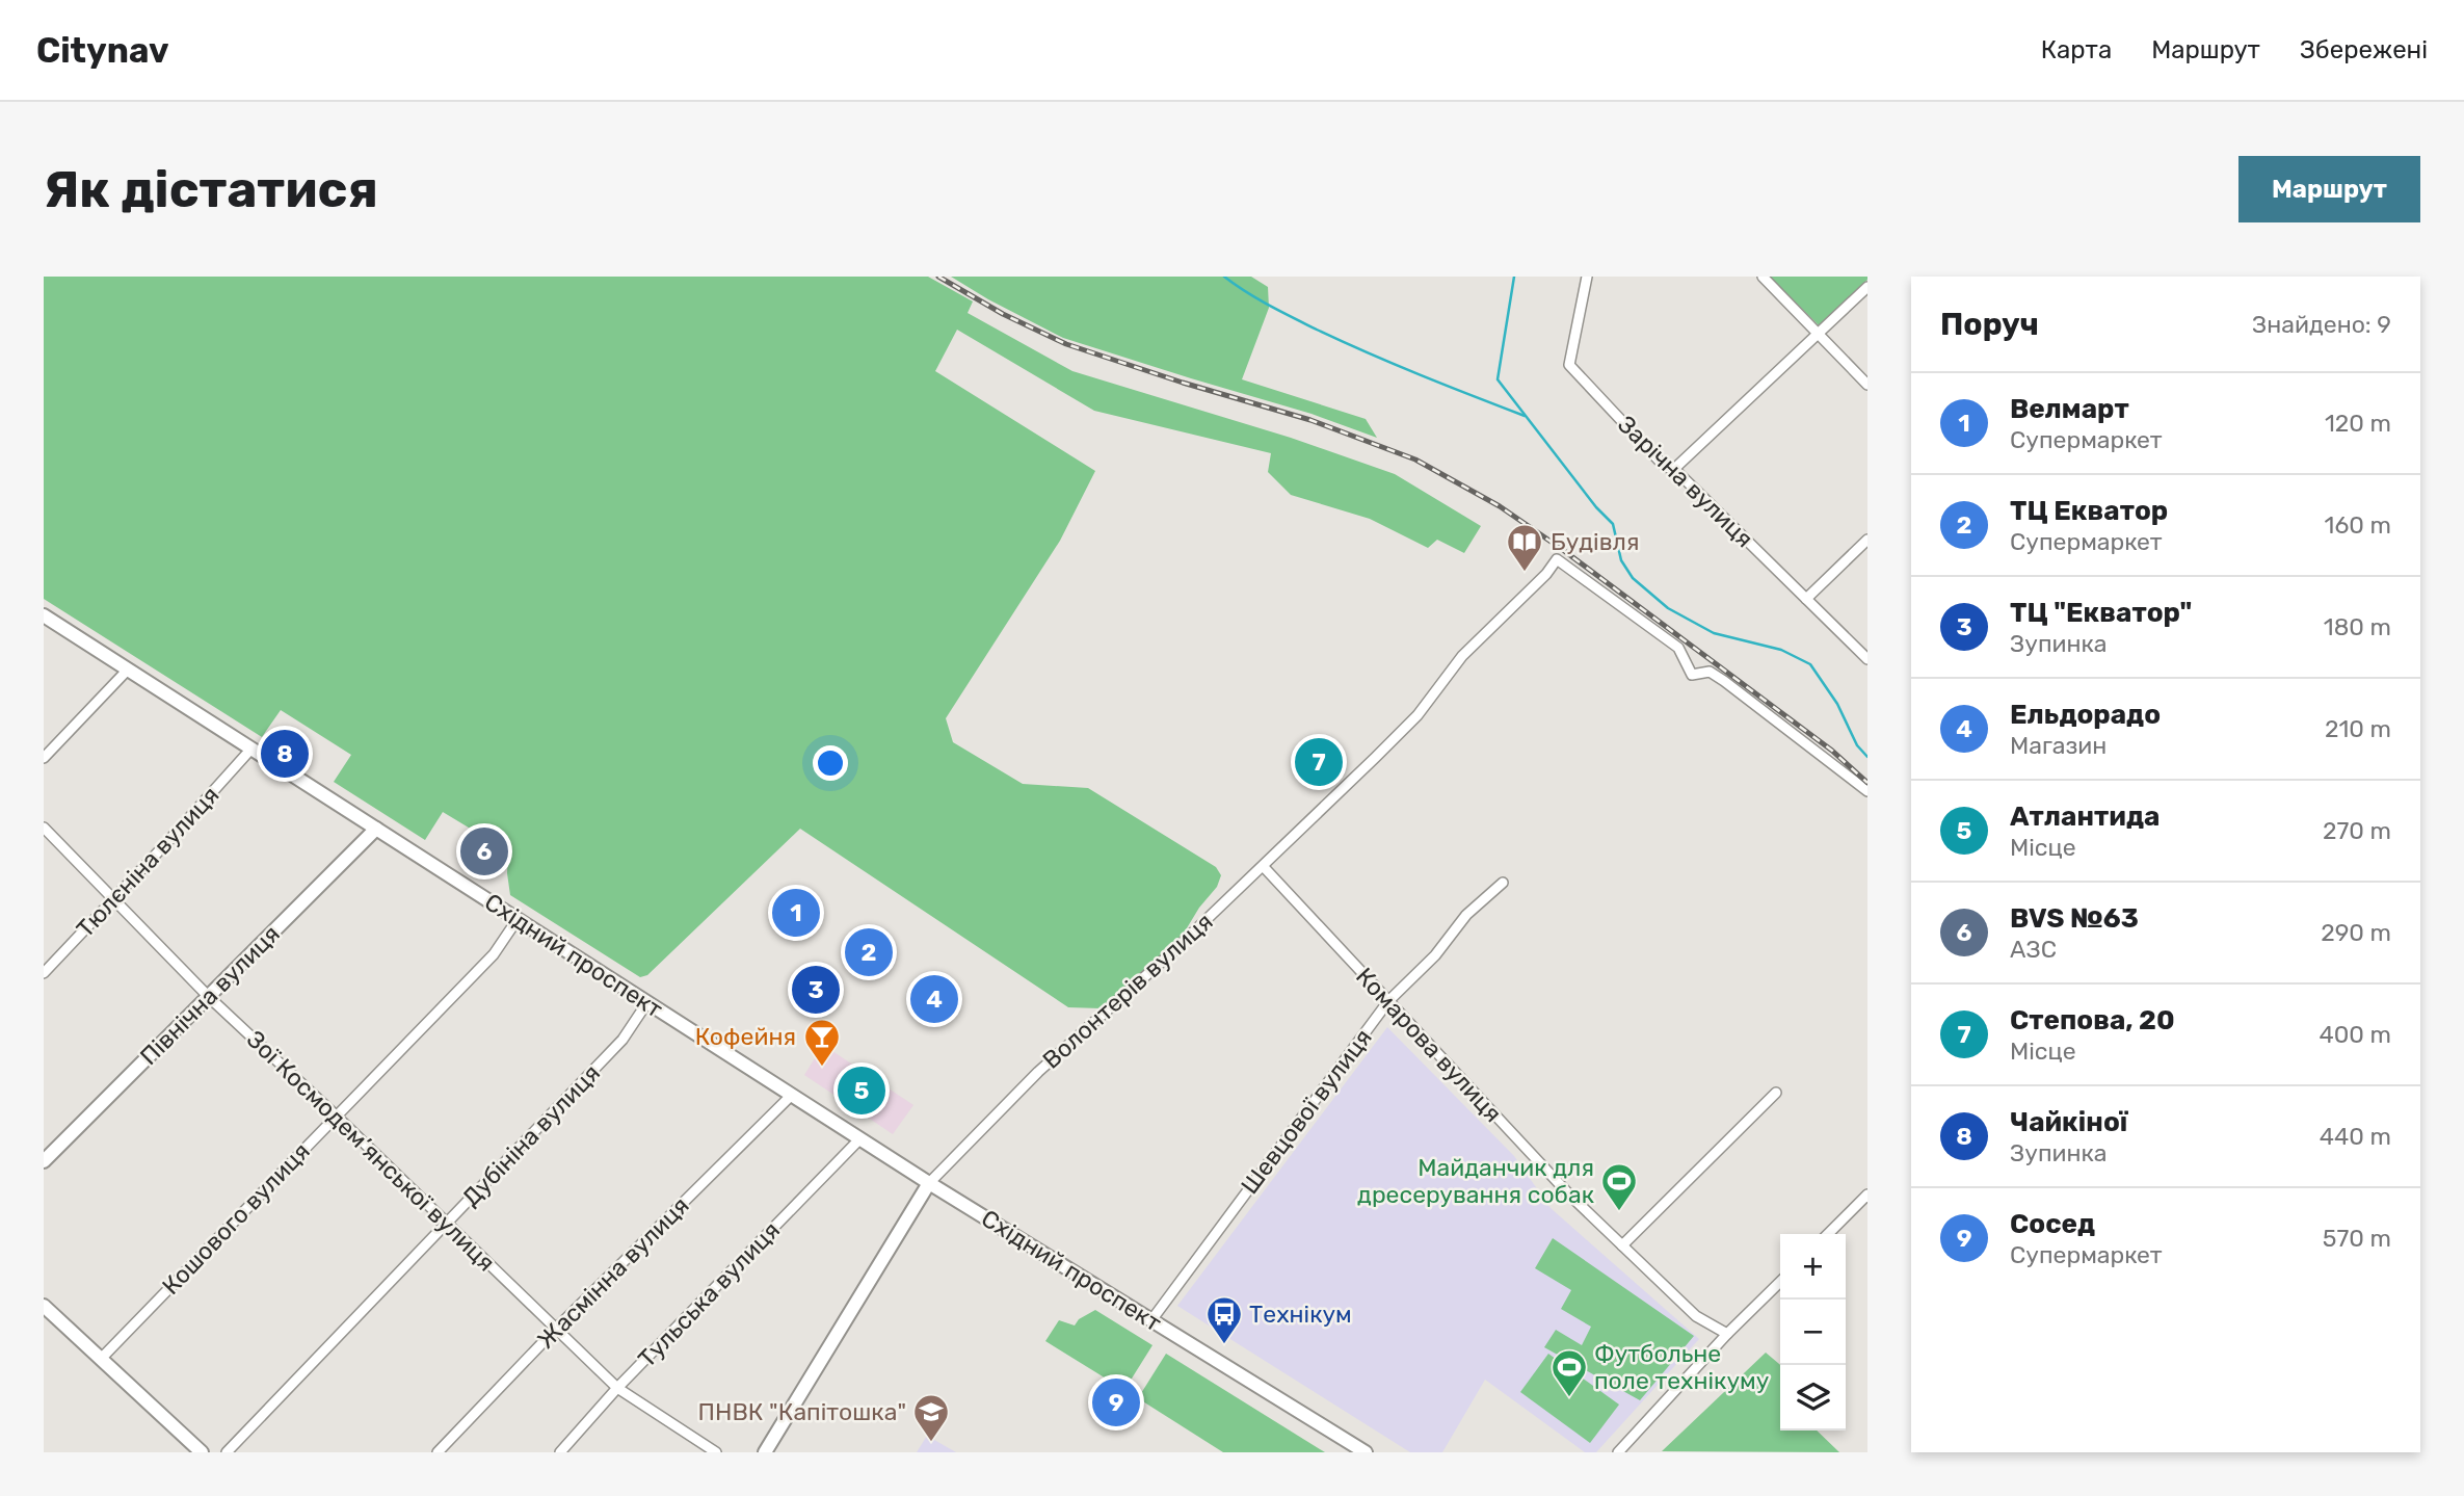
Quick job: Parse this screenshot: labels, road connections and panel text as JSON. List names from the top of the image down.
{
  "streets": {
    "main road": ["Східний проспект", "Волонтерів вулиця", "Північна вулиця"],
    "street": [
      "Зарічна вулиця",
      "Тюлєніна вулиця",
      "Комарова вулиця",
      "Шевцової вулиця",
      "Дубініна вулиця",
      "Зої Космодем’янської вулиця",
      "Кошового вулиця",
      "Жасмінна вулиця",
      "Тульська вулиця"
    ]
  },
  "crossings": [
    ["Тюлєніна вулиця", "Східний проспект"],
    ["Тюлєніна вулиця", "Зої Космодем’янської вулиця"],
    ["Східний проспект", "Волонтерів вулиця"],
    ["Східний проспект", "Північна вулиця"],
    ["Східний проспект", "Шевцової вулиця"],
    ["Східний проспект", "Дубініна вулиця"],
    ["Східний проспект", "Кошового вулиця"],
    ["Східний проспект", "Жасмінна вулиця"],
    ["Східний проспект", "Тульська вулиця"],
    ["Волонтерів вулиця", "Комарова вулиця"],
    ["Північна вулиця", "Зої Космодем’янської вулиця"],
    ["Комарова вулиця", "Шевцової вулиця"],
    ["Дубініна вулиця", "Зої Космодем’янської вулиця"],
    ["Зої Космодем’янської вулиця", "Кошового вулиця"],
    ["Зої Космодем’янської вулиця", "Жасмінна вулиця"],
    ["Зої Космодем’янської вулиця", "Тульська вулиця"]
  ],
  "places": {
    "library": ["Будівля"],
    "bar": ["Кофейня"],
    "sports": ["Майданчик для дресерування собак", "Футбольне поле технікуму"],
    "bus stop": ["Технікум"],
    "school or university": ["ПНВК \"Капітошка\""]
  },
  "page": {
    "header": "Citynav",
    "nav": ["Карта", "Маршрут", "Збережені"],
    "buttons": "Маршрут",
    "title": "Як дістатися",
    "heading": ["Поруч", "Знайдено: 9"],
    "list": [
      {
        "mark": "1",
        "name": "Велмарт",
        "note": "Супермаркет",
        "value": "120 m"
      },
      {
        "mark": "2",
        "name": "ТЦ Екватор",
        "note": "Супермаркет",
        "value": "160 m"
      },
      {
        "mark": "3",
        "name": "ТЦ \"Екватор\"",
        "note": "Зупинка",
        "value": "180 m"
      },
      {
        "mark": "4",
        "name": "Ельдорадо",
        "note": "Магазин",
        "value": "210 m"
      },
      {
        "mark": "5",
        "name": "Атлантида",
        "note": "Місце",
        "value": "270 m"
      },
      {
        "mark": "6",
        "name": "BVS №63",
        "note": "АЗС",
        "value": "290 m"
      },
      {
        "mark": "7",
        "name": "Степова, 20",
        "note": "Місце",
        "value": "400 m"
      },
      {
        "mark": "8",
        "name": "Чайкіної",
        "note": "Зупинка",
        "value": "440 m"
      },
      {
        "mark": "9",
        "name": "Сосед",
        "note": "Супермаркет",
        "value": "570 m"
      }
    ],
    "pins": [
      "8",
      "7",
      "6",
      "1",
      "2",
      "3",
      "4",
      "5",
      "9"
    ],
    "map_buttons": ["+", "−"]
  }
}
